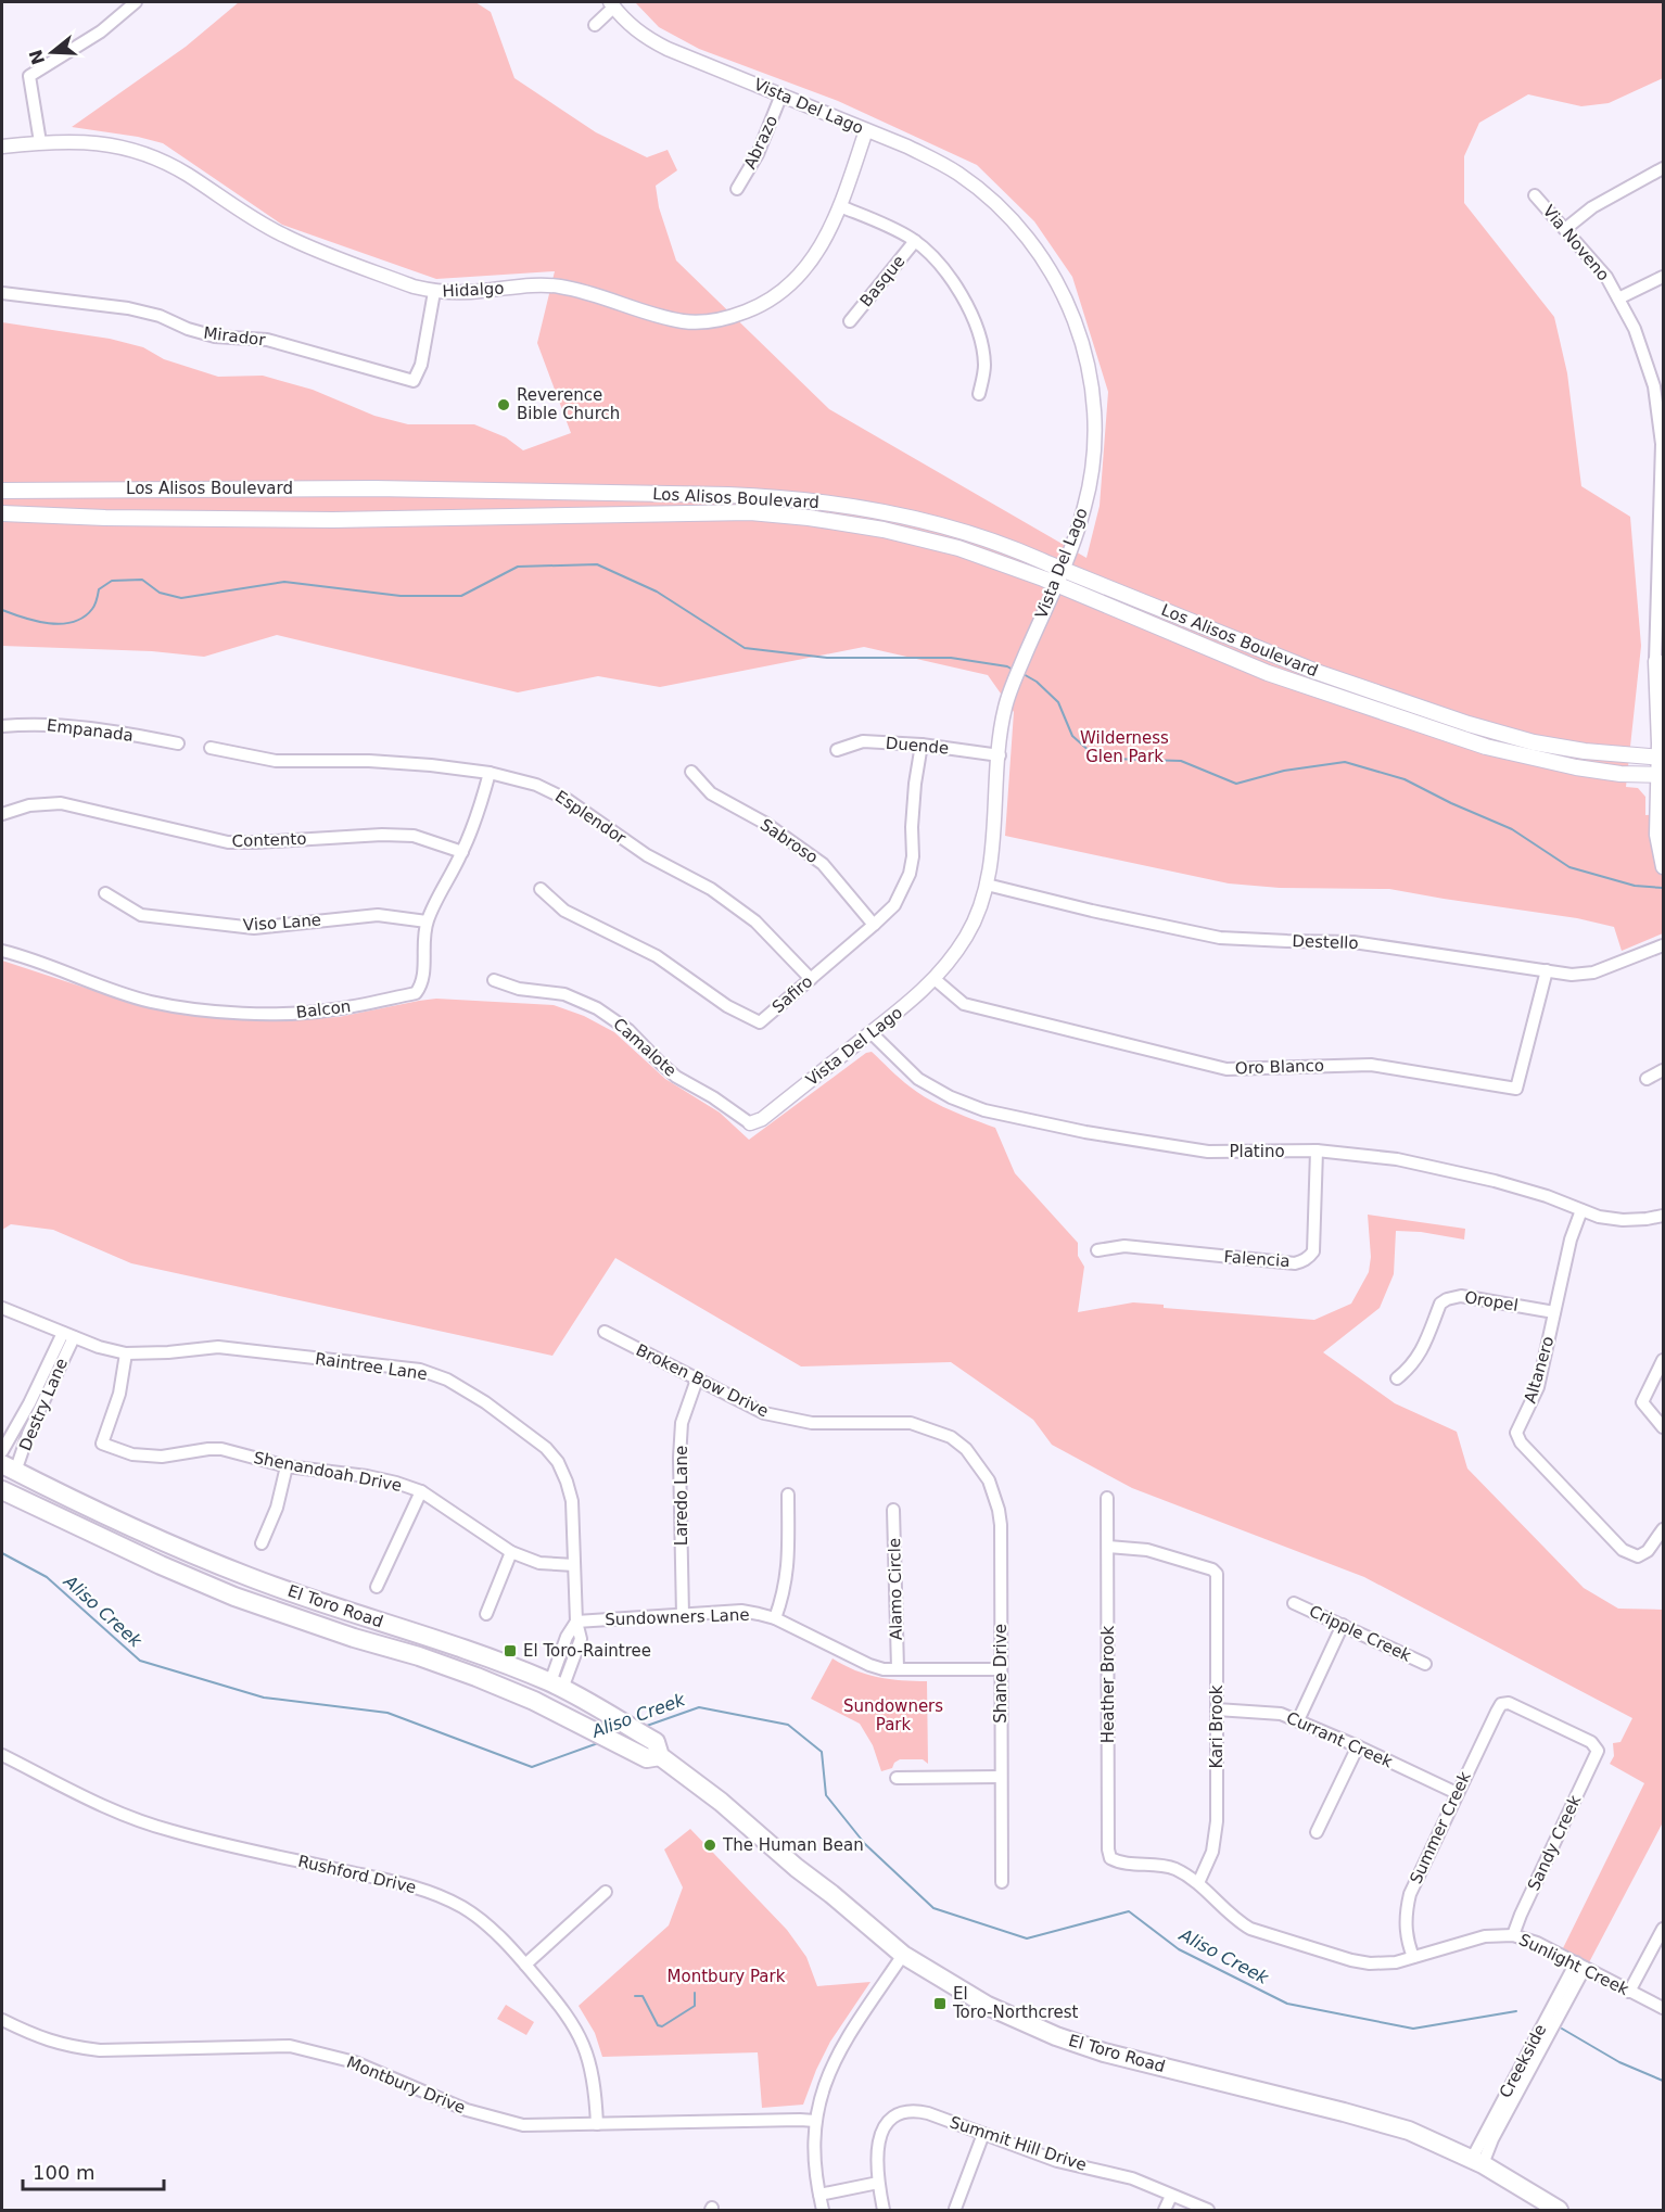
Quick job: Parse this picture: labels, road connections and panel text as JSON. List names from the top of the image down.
{
  "streets": {
    "main road": ["Los Alisos Boulevard", "El Toro Road"],
    "street": [
      "Vista Del Lago",
      "Abrazo",
      "Via Noveno",
      "Basque",
      "Hidalgo",
      "Mirador",
      "Empanada",
      "Duende",
      "Esplendor",
      "Contento",
      "Sabroso",
      "Viso Lane",
      "Destello",
      "Safiro",
      "Balcon",
      "Camalote",
      "Oro Blanco",
      "Platino",
      "Falencia",
      "Oropel",
      "Raintree Lane",
      "Altanero",
      "Broken Bow Drive",
      "Destry Lane",
      "Shenandoah Drive",
      "Laredo Lane",
      "Alamo Circle",
      "Sundowners Lane",
      "Cripple Creek",
      "Shane Drive",
      "Heather Brook",
      "Kari Brook",
      "Currant Creek",
      "Summer Creek",
      "Sandy Creek",
      "Rushford Drive",
      "Sunlight Creek",
      "Creekside",
      "Montbury Drive",
      "Summit Hill Drive"
    ]
  },
  "crossings": [
    ["Vista Del Lago", "Abrazo"],
    ["Vista Del Lago", "Hidalgo"],
    ["Vista Del Lago", "Los Alisos Boulevard"],
    ["Vista Del Lago", "Duende"],
    ["Vista Del Lago", "Destello"],
    ["Vista Del Lago", "Camalote"],
    ["Vista Del Lago", "Oro Blanco"],
    ["Vista Del Lago", "Platino"],
    ["Via Noveno", "Los Alisos Boulevard"],
    ["Hidalgo", "Mirador"],
    ["Duende", "Safiro"],
    ["Esplendor", "Safiro"],
    ["Esplendor", "Balcon"],
    ["Contento", "Balcon"],
    ["Sabroso", "Safiro"],
    ["Viso Lane", "Balcon"],
    ["Destello", "Oro Blanco"],
    ["Platino", "Falencia"],
    ["Platino", "Altanero"],
    ["Oropel", "Altanero"],
    ["Raintree Lane", "Destry Lane"],
    ["Raintree Lane", "Shenandoah Drive"],
    ["Raintree Lane", "El Toro Road"],
    ["Raintree Lane", "Sundowners Lane"],
    ["Broken Bow Drive", "Laredo Lane"],
    ["Broken Bow Drive", "Shane Drive"],
    ["Destry Lane", "El Toro Road"],
    ["Laredo Lane", "Sundowners Lane"],
    ["Alamo Circle", "Sundowners Lane"],
    ["El Toro Road", "Creekside"],
    ["Sundowners Lane", "Shane Drive"],
    ["Heather Brook", "Kari Brook"],
    ["Heather Brook", "Sunlight Creek"],
    ["Kari Brook", "Currant Creek"],
    ["Kari Brook", "Sunlight Creek"],
    ["Currant Creek", "Summer Creek"],
    ["Summer Creek", "Sandy Creek"],
    ["Summer Creek", "Sunlight Creek"],
    ["Sandy Creek", "Sunlight Creek"],
    ["Rushford Drive", "Montbury Drive"],
    ["Sunlight Creek", "Creekside"]
  ],
  "water": ["Aliso Creek"],
  "parks": ["Wilderness Glen Park", "Sundowners Park", "Montbury Park"],
  "places": {
    "other": ["Reverence Bible Church", "The Human Bean"],
    "transit": ["El Toro-Raintree", "El Toro-Northcrest"]
  },
  "scale_bar": "100 m",
  "north": "left"
}
